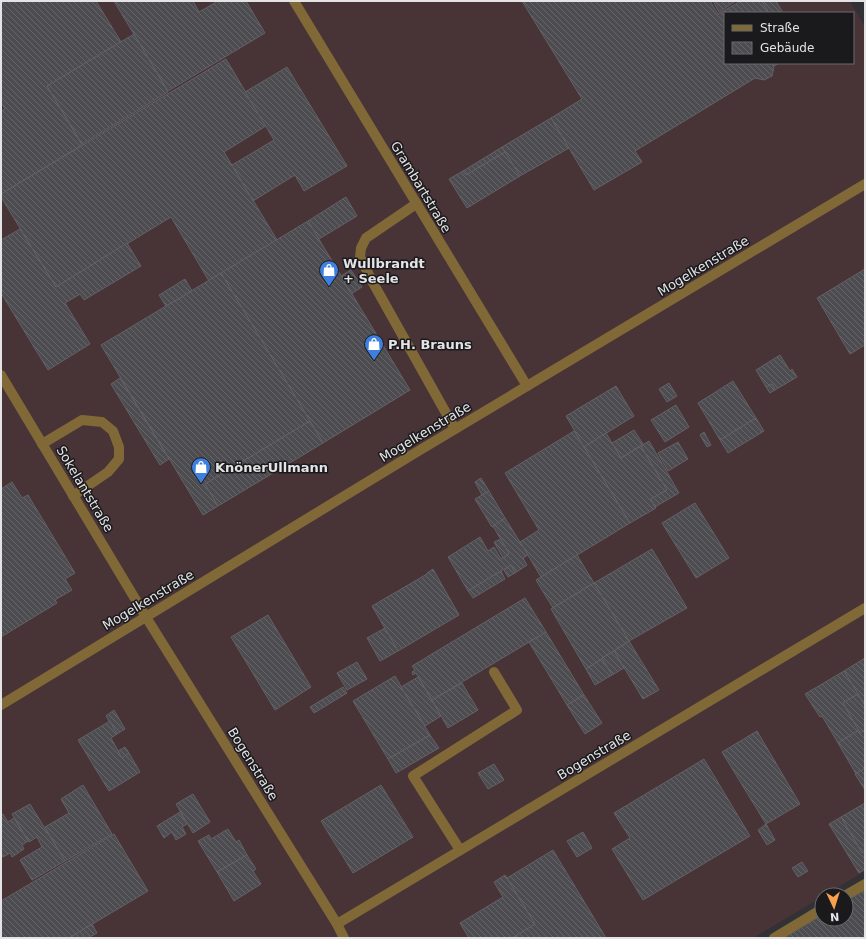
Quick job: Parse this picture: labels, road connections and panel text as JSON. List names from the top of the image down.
{
  "streets": {
    "street": [
      "Grambartstraße",
      "Mogelkenstraße",
      "Sokelantstraße",
      "Bogenstraße"
    ]
  },
  "crossings": [
    ["Grambartstraße", "Mogelkenstraße"],
    ["Mogelkenstraße", "Sokelantstraße"],
    ["Mogelkenstraße", "Bogenstraße"],
    ["Sokelantstraße", "Bogenstraße"]
  ],
  "places": {
    "shop": ["Wullbrandt + Seele", "P.H. Brauns", "KnönerUllmann"]
  },
  "legend": ["Straße", "Gebäude"],
  "north": "bottom"
}
